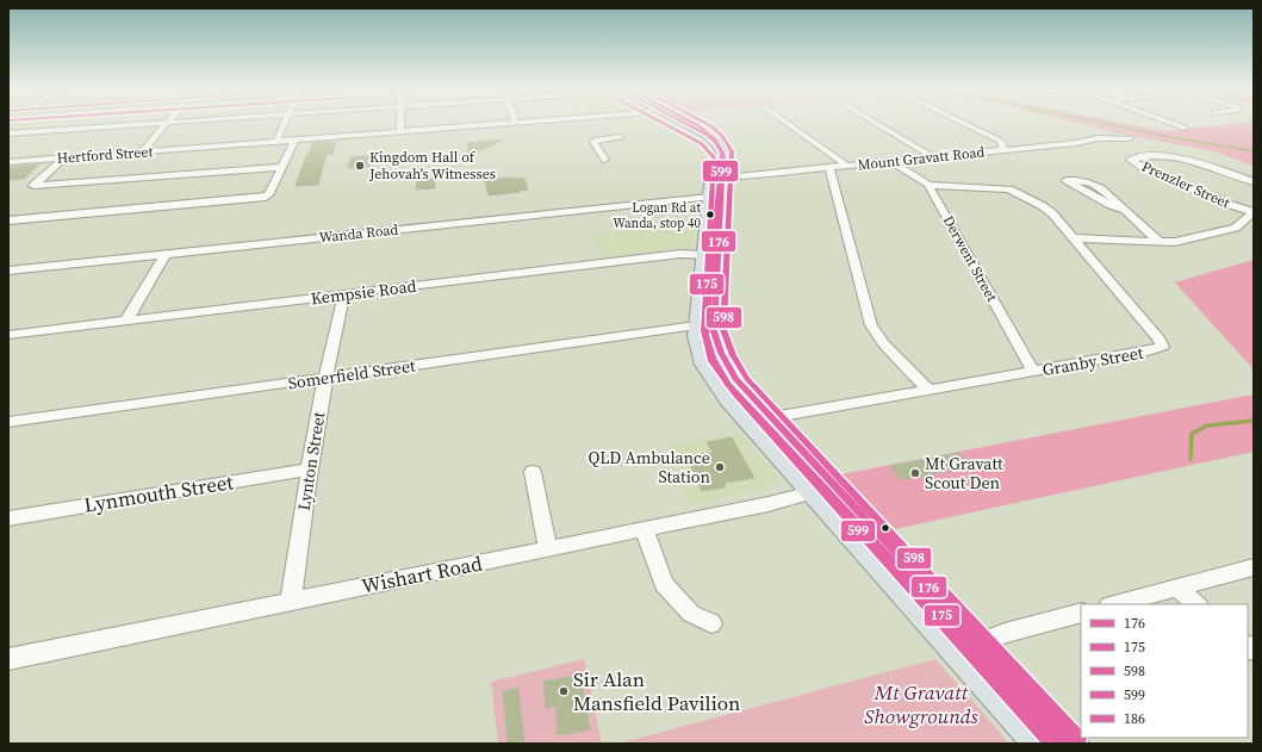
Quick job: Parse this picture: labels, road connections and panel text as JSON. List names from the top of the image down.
{
  "streets": {
    "street": [
      "Hertford Street",
      "Mount Gravatt Road",
      "Prenzler Street",
      "Wanda Road",
      "Derwent Street",
      "Kempsie Road",
      "Granby Street",
      "Somerfield Street",
      "Lynton Street",
      "Lynmouth Street",
      "Wishart Road"
    ]
  },
  "crossings": [
    ["Mount Gravatt Road", "Derwent Street"],
    ["Prenzler Street", "Granby Street"],
    ["Derwent Street", "Granby Street"],
    ["Kempsie Road", "Lynton Street"],
    ["Somerfield Street", "Lynton Street"],
    ["Lynton Street", "Lynmouth Street"],
    ["Lynton Street", "Wishart Road"]
  ],
  "parks": ["Mt Gravatt Showgrounds"],
  "places": [
    "Kingdom Hall of Jehovah's Witnesses",
    "Logan Rd at Wanda, stop 40",
    "QLD Ambulance Station",
    "Mt Gravatt Scout Den",
    "Sir Alan Mansfield Pavilion"
  ],
  "lines": [
    "transit line 176",
    "transit line 175",
    "transit line 598",
    "transit line 599"
  ],
  "legend": [
    "176",
    "175",
    "598",
    "599",
    "186"
  ]
}
